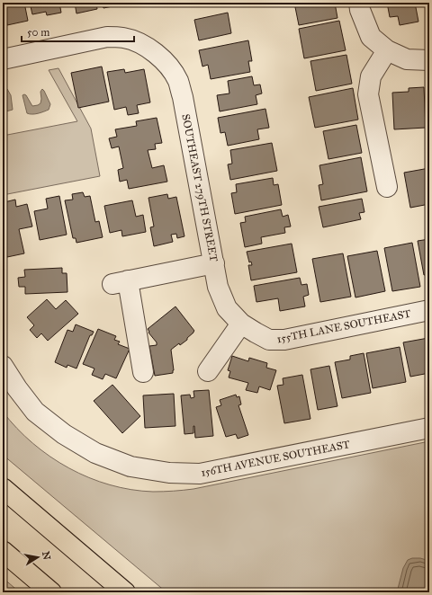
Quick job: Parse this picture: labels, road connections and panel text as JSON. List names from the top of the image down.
{
  "streets": {
    "street": ["SOUTHEAST 279TH STREET", "155TH LANE SOUTHEAST", "156TH AVENUE SOUTHEAST"]
  },
  "crossings": [
    ["SOUTHEAST 279TH STREET", "155TH LANE SOUTHEAST"]
  ],
  "scale_bar": "50 m",
  "north": "right"
}
